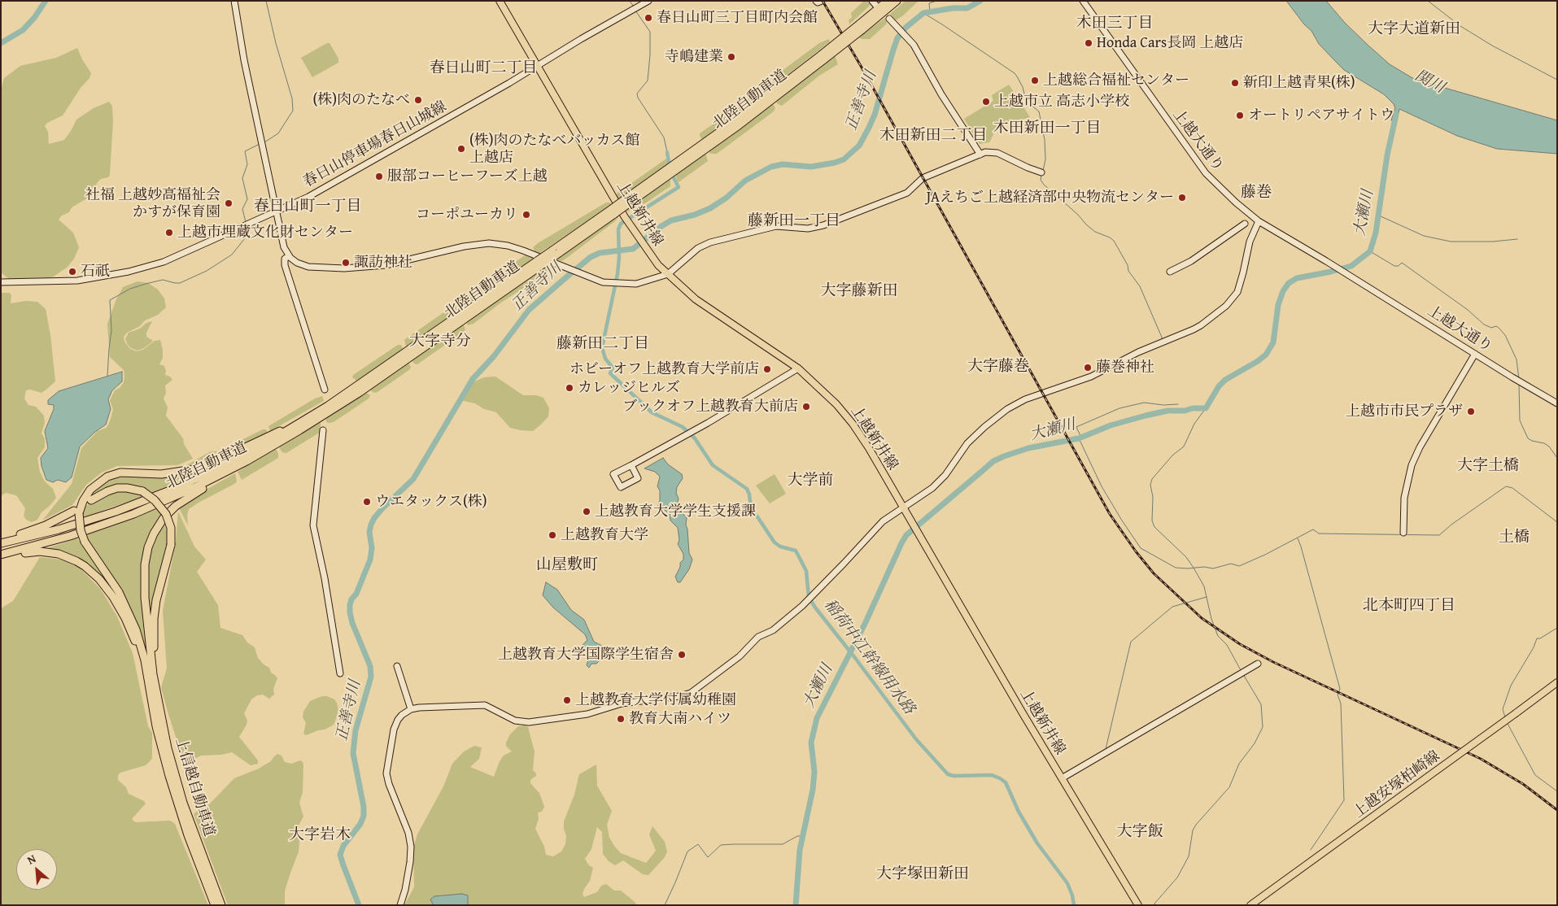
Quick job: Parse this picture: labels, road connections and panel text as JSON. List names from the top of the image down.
{
  "streets": {
    "highway": ["北陸自動車道", "上信越自動車道"],
    "main road": ["上越新井線", "上越安塚柏崎線"],
    "street": ["上越大通り", "春日山停車場春日山城線"]
  },
  "crossings": [
    ["春日山停車場春日山城線", "上越新井線"]
  ],
  "districts": [
    "木田三丁目",
    "大字大道新田",
    "春日山町二丁目",
    "木田新田一丁目",
    "木田新田二丁目",
    "藤巻",
    "春日山町一丁目",
    "藤新田一丁目",
    "大字藤新田",
    "大字寺分",
    "藤新田二丁目",
    "大字藤巻",
    "大字土橋",
    "大学前",
    "土橋",
    "山屋敷町",
    "北本町四丁目",
    "大字飯",
    "大字岩木",
    "大字塚田新田"
  ],
  "water": [
    "関川",
    "正善寺川",
    "大瀬川",
    "稲荷中江幹線用水路"
  ],
  "places": [
    "春日山町三丁目町内会館",
    "Honda Cars長岡 上越店",
    "寺嶋建業",
    "上越総合福祉センター",
    "新印上越青果(株)",
    "(株)肉のたなべ",
    "上越市立 高志小学校",
    "オートリペアサイトウ",
    "(株)肉のたなべバッカス館 上越店",
    "服部コーヒーフーズ上越",
    "JAえちご上越経済部中央物流センター",
    "社福 上越妙高福祉会 かすが保育園",
    "コーポユーカリ",
    "上越市埋蔵文化財センター",
    "諏訪神社",
    "石祇",
    "藤巻神社",
    "ホビーオフ上越教育大学前店",
    "カレッジヒルズ",
    "ブックオフ上越教育大前店",
    "上越市市民プラザ",
    "ウエタックス(株)",
    "上越教育大学学生支援課",
    "上越教育大学",
    "上越教育大学国際学生宿舎",
    "上越教育大学付属幼稚園",
    "教育大南ハイツ"
  ],
  "north": "top left"
}
